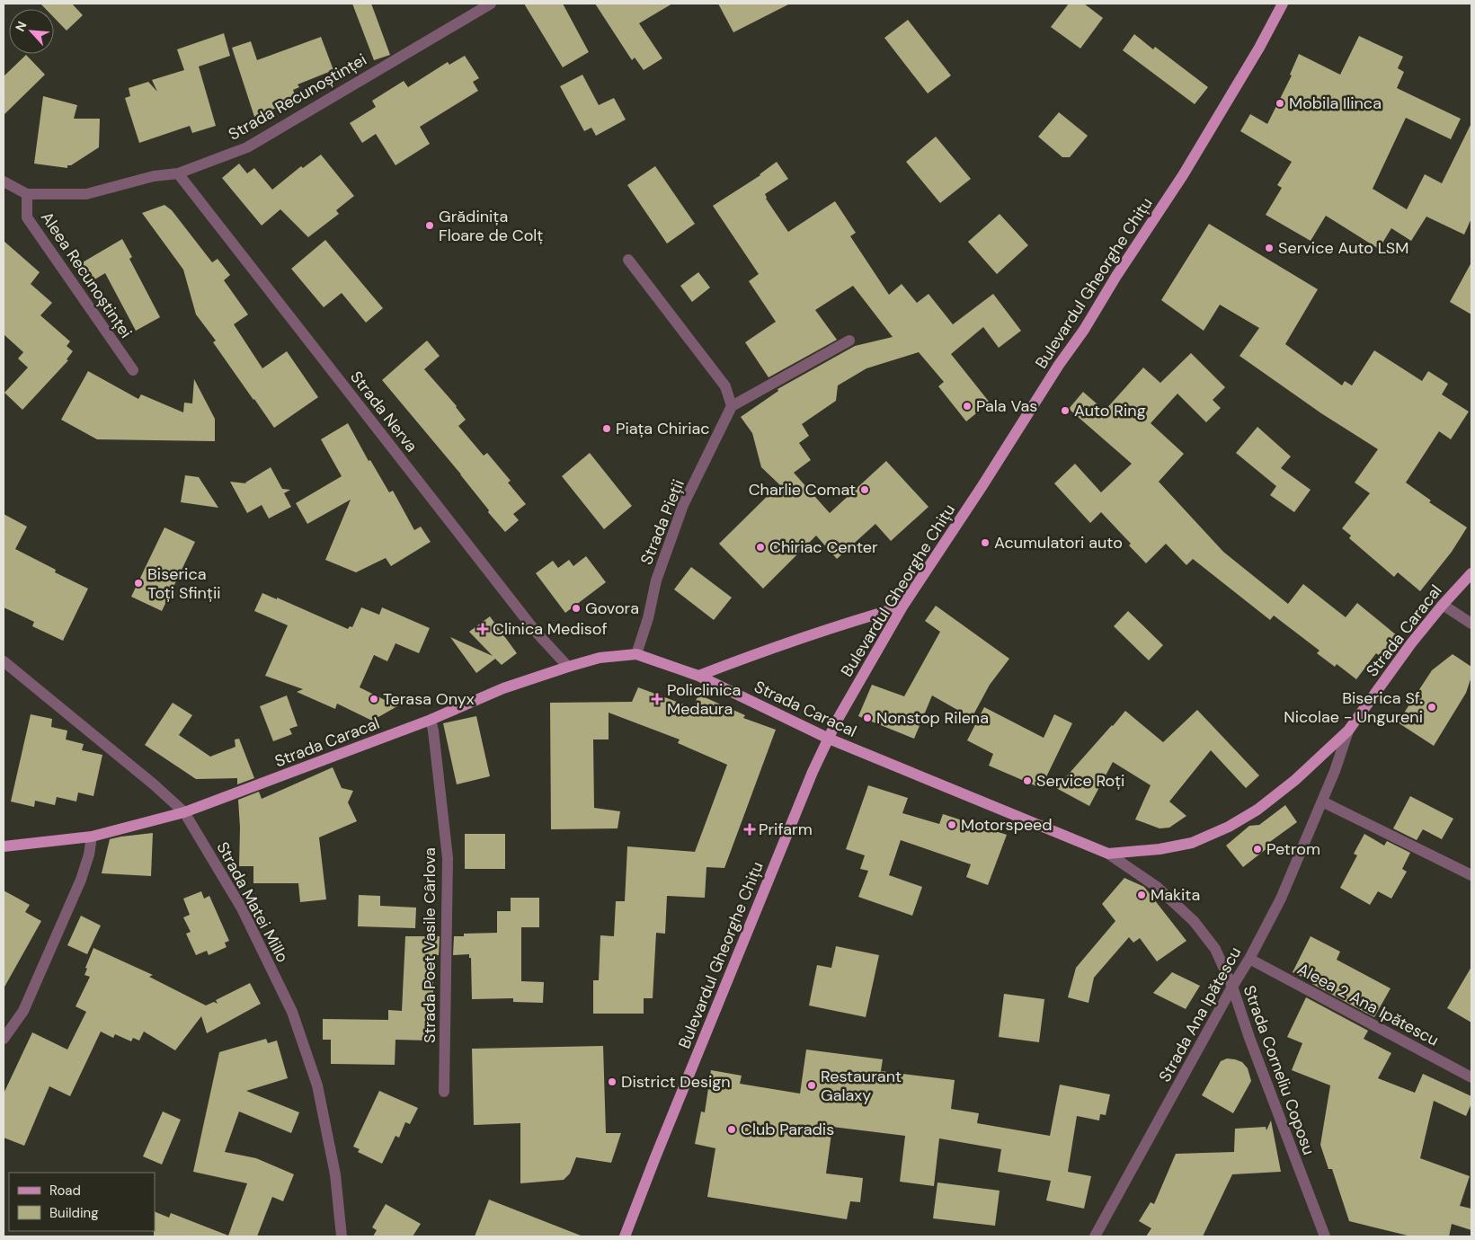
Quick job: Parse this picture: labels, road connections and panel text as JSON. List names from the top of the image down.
{
  "streets": {
    "main road": ["Bulevardul Gheorghe Chițu", "Strada Caracal"],
    "street": [
      "Strada Recunoștinței",
      "Aleea Recunoștinței",
      "Strada Nerva",
      "Strada Pieții",
      "Strada Matei Millo",
      "Strada Poet Vasile Cârlova",
      "Aleea 2 Ana Ipătescu",
      "Strada Ana Ipătescu",
      "Strada Corneliu Coposu"
    ]
  },
  "crossings": [
    ["Strada Recunoștinței", "Aleea Recunoștinței"],
    ["Strada Recunoștinței", "Strada Nerva"],
    ["Bulevardul Gheorghe Chițu", "Strada Caracal"],
    ["Strada Nerva", "Strada Caracal"],
    ["Strada Pieții", "Strada Caracal"],
    ["Strada Caracal", "Strada Matei Millo"],
    ["Strada Caracal", "Strada Poet Vasile Cârlova"],
    ["Strada Caracal", "Strada Ana Ipătescu"],
    ["Strada Caracal", "Strada Corneliu Coposu"],
    ["Aleea 2 Ana Ipătescu", "Strada Ana Ipătescu"],
    ["Strada Ana Ipătescu", "Strada Corneliu Coposu"]
  ],
  "places": {
    "other": [
      "Mobila Ilinca",
      "Grădinița Floare de Colț",
      "Service Auto LSM",
      "Pala Vas",
      "Auto Ring",
      "Piața Chiriac",
      "Charlie Comat",
      "Acumulatori auto",
      "Chiriac Center",
      "Biserica Toți Sfinții",
      "Govora",
      "Terasa Onyx",
      "Biserica Sf. Nicolae - Ungureni",
      "Nonstop Rilena",
      "Service Roți",
      "Motorspeed",
      "Petrom",
      "Makita",
      "District Design",
      "Restaurant Galaxy",
      "Club Paradis"
    ],
    "health": ["Clinica Medisof", "Policlinica Medaura", "Prifarm"]
  },
  "legend": ["Road", "Building"],
  "north": "top left"
}
